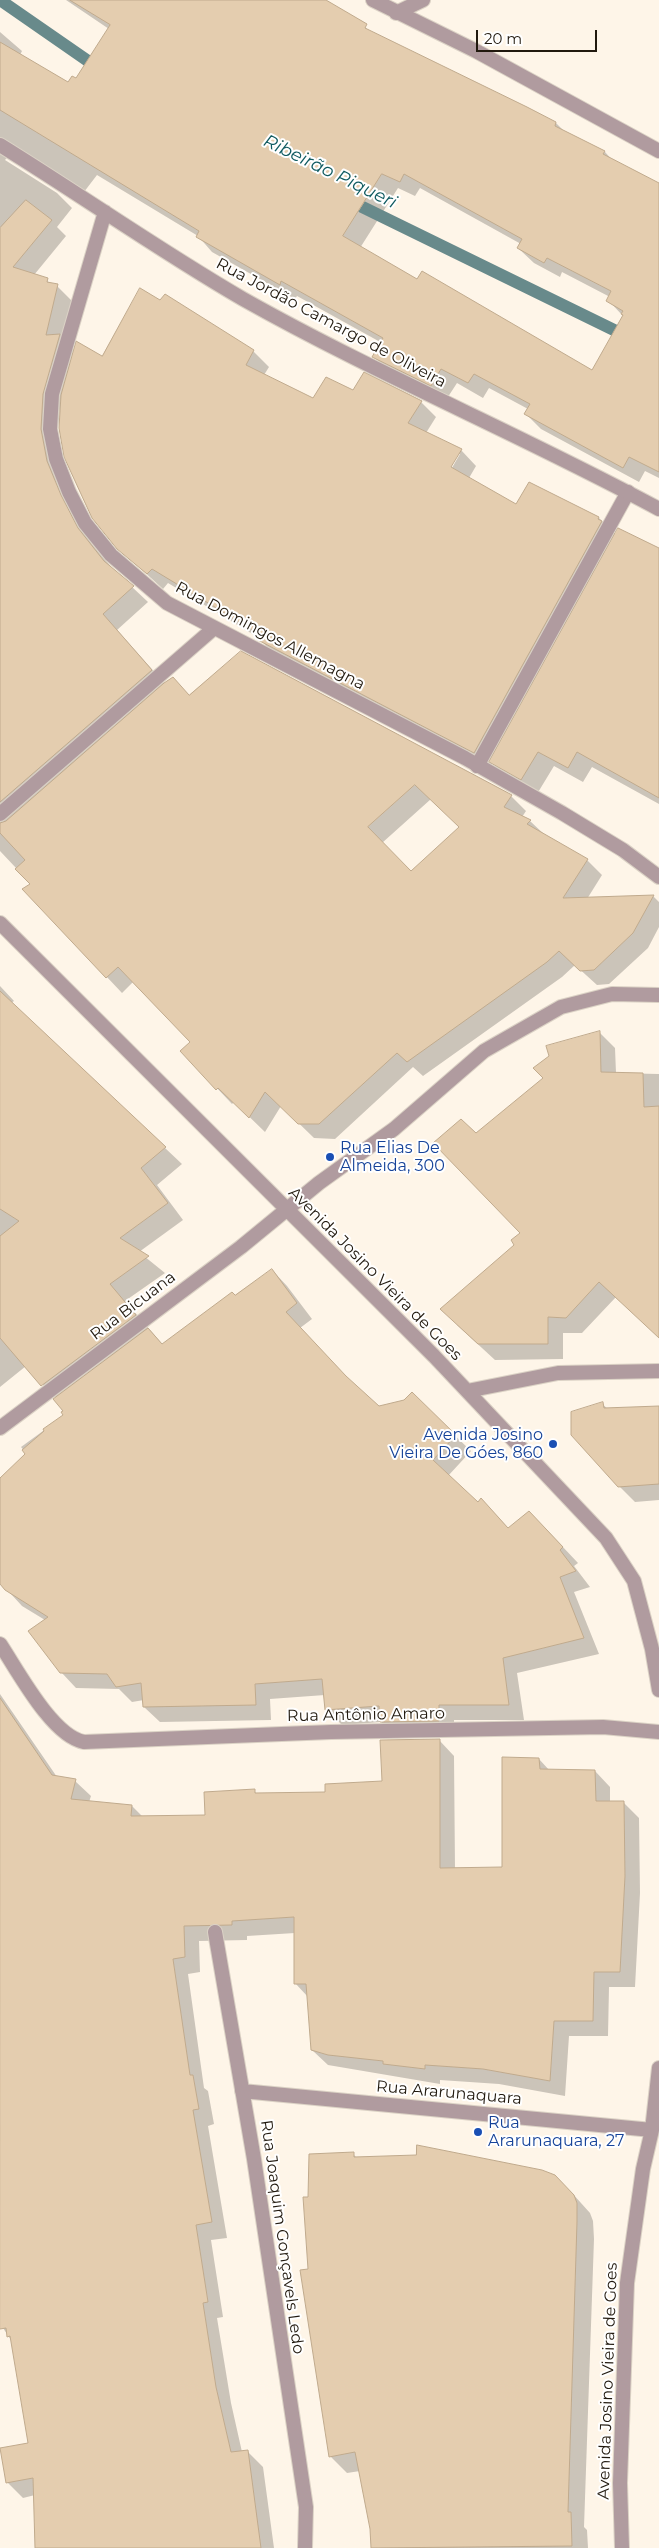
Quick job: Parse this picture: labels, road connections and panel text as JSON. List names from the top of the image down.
{
  "streets": {
    "street": [
      "Rua Jordão Camargo de Oliveira",
      "Rua Domingos Allemagna",
      "Avenida Josino Vieira de Goes",
      "Rua Bicuana",
      "Rua Antônio Amaro",
      "Rua Ararunaquara",
      "Rua Joaquim Gonçavels Ledo"
    ]
  },
  "crossings": [
    ["Rua Jordão Camargo de Oliveira", "Rua Domingos Allemagna"],
    ["Avenida Josino Vieira de Goes", "Rua Bicuana"],
    ["Avenida Josino Vieira de Goes", "Rua Ararunaquara"],
    ["Rua Ararunaquara", "Rua Joaquim Gonçavels Ledo"]
  ],
  "water": ["Ribeirão Piqueri"],
  "places": ["Rua Elias De Almeida, 300", "Avenida Josino Vieira De Góes, 860", "Rua Ararunaquara, 27"],
  "scale_bar": "20 m"
}
